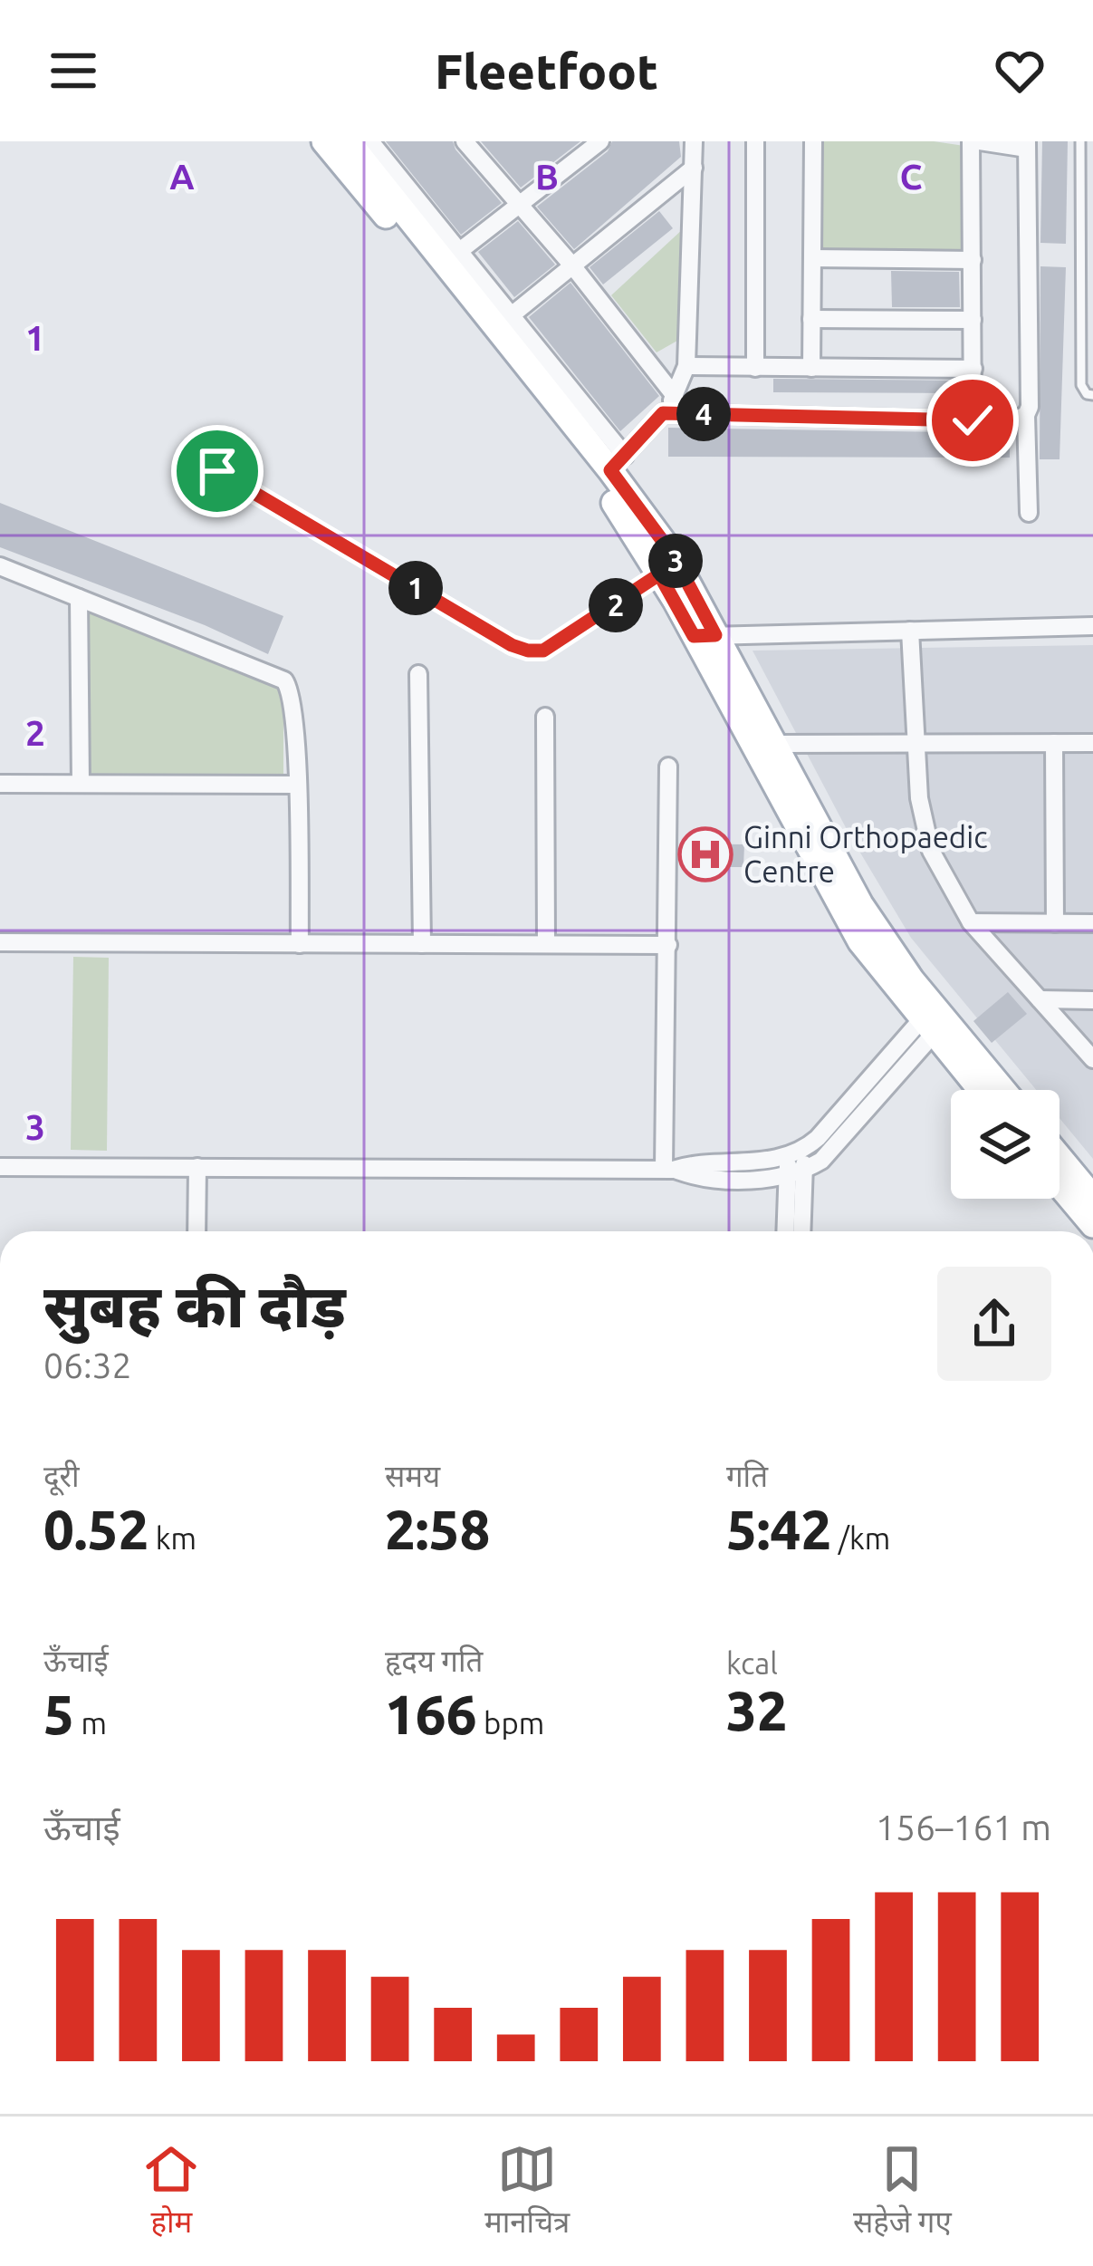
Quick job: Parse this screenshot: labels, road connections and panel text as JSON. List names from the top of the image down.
{
  "places": {
    "hospital": ["Ginni Orthopaedic Centre"]
  },
  "page": {
    "header": "Fleetfoot",
    "pins": [
      "4",
      "3",
      "1",
      "2"
    ],
    "heading": ["सुबह की दौड़", "06:32"],
    "stats": [
      ["दूरी", "0.52 km"],
      ["समय", "2:58"],
      ["गति", "5:42 /km"],
      ["ऊँचाई", "5 m"],
      ["हृदय गति", "166 bpm"],
      ["kcal", "32"]
    ],
    "chart": ["ऊँचाई", "156–161 m"],
    "tabs": ["होम", "मानचित्र", "सहेजे गए"]
  },
  "grid": {
    "columns": ["A", "B", "C"],
    "rows": ["1", "2", "3"]
  }
}
